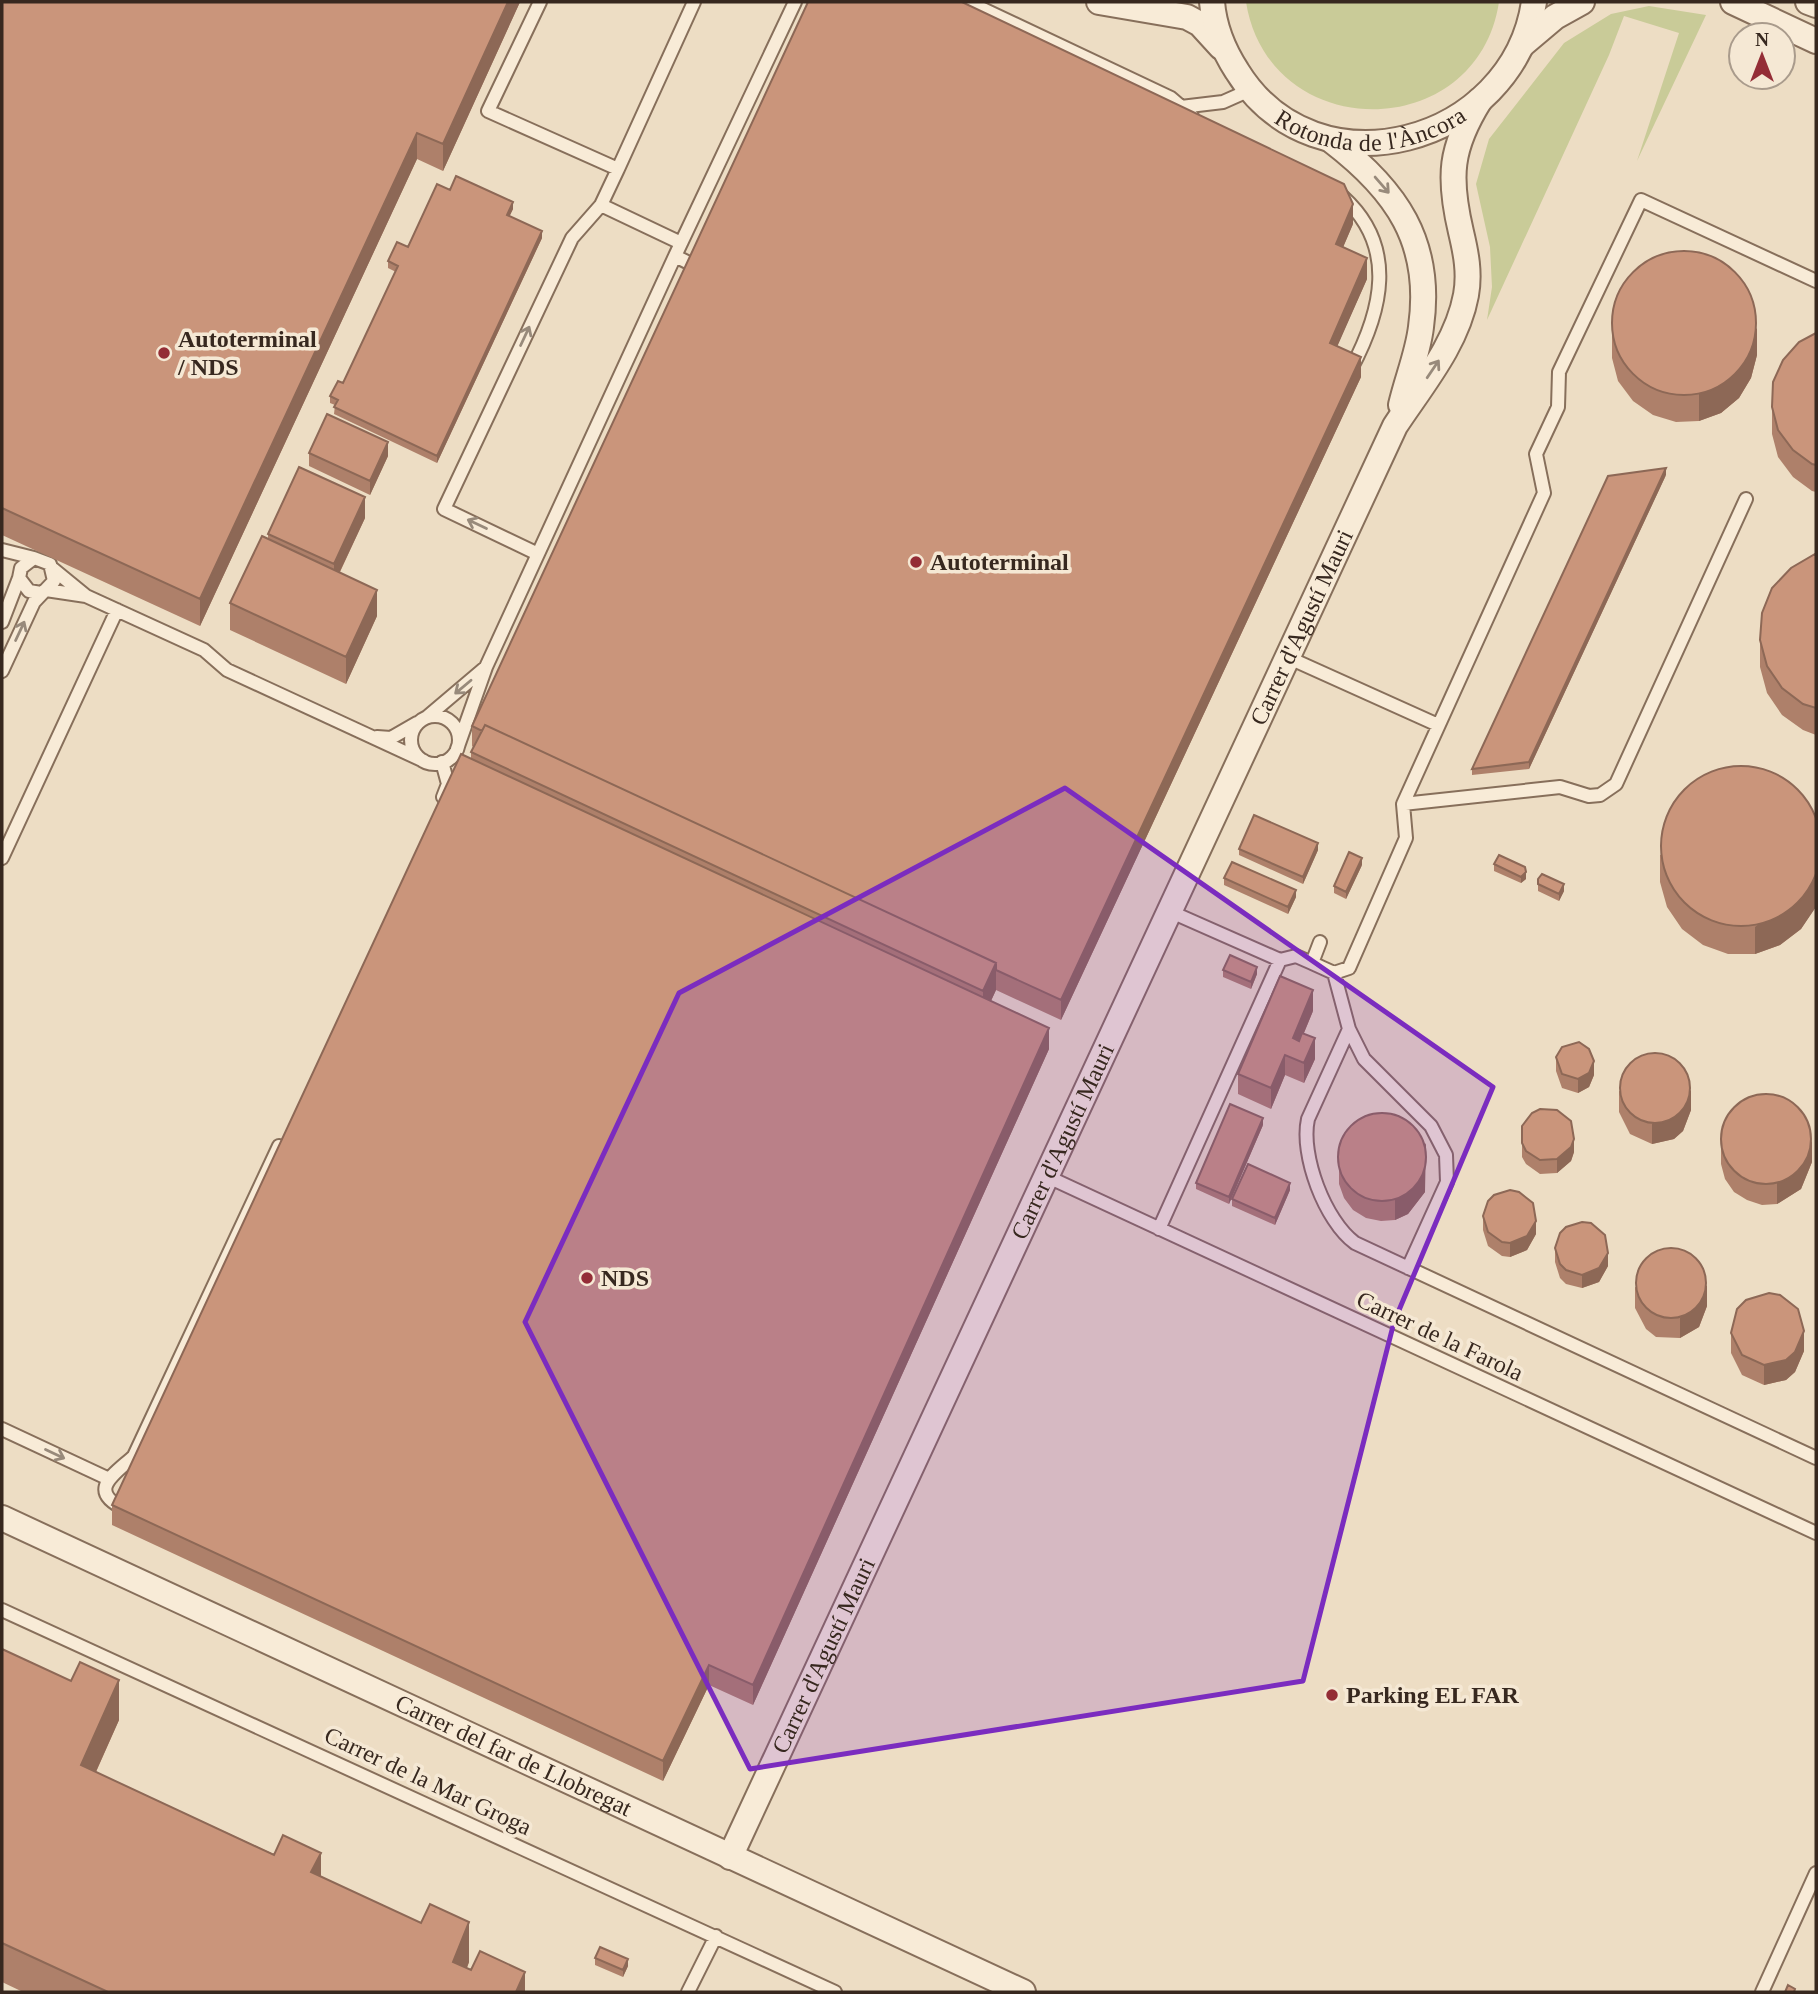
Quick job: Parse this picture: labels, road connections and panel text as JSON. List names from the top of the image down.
{
  "streets": {
    "street": ["Rotonda de l'Àncora", "Carrer d'Agustí Mauri", "Carrer del far de Llobregat"],
    "lane": ["Carrer de la Farola", "Carrer de la Mar Groga"]
  },
  "crossings": [
    ["Carrer d'Agustí Mauri", "Carrer de la Farola"],
    ["Carrer d'Agustí Mauri", "Carrer del far de Llobregat"]
  ],
  "places": [
    "Autoterminal / NDS",
    "Autoterminal",
    "NDS",
    "Parking EL FAR"
  ],
  "north": "top"
}
